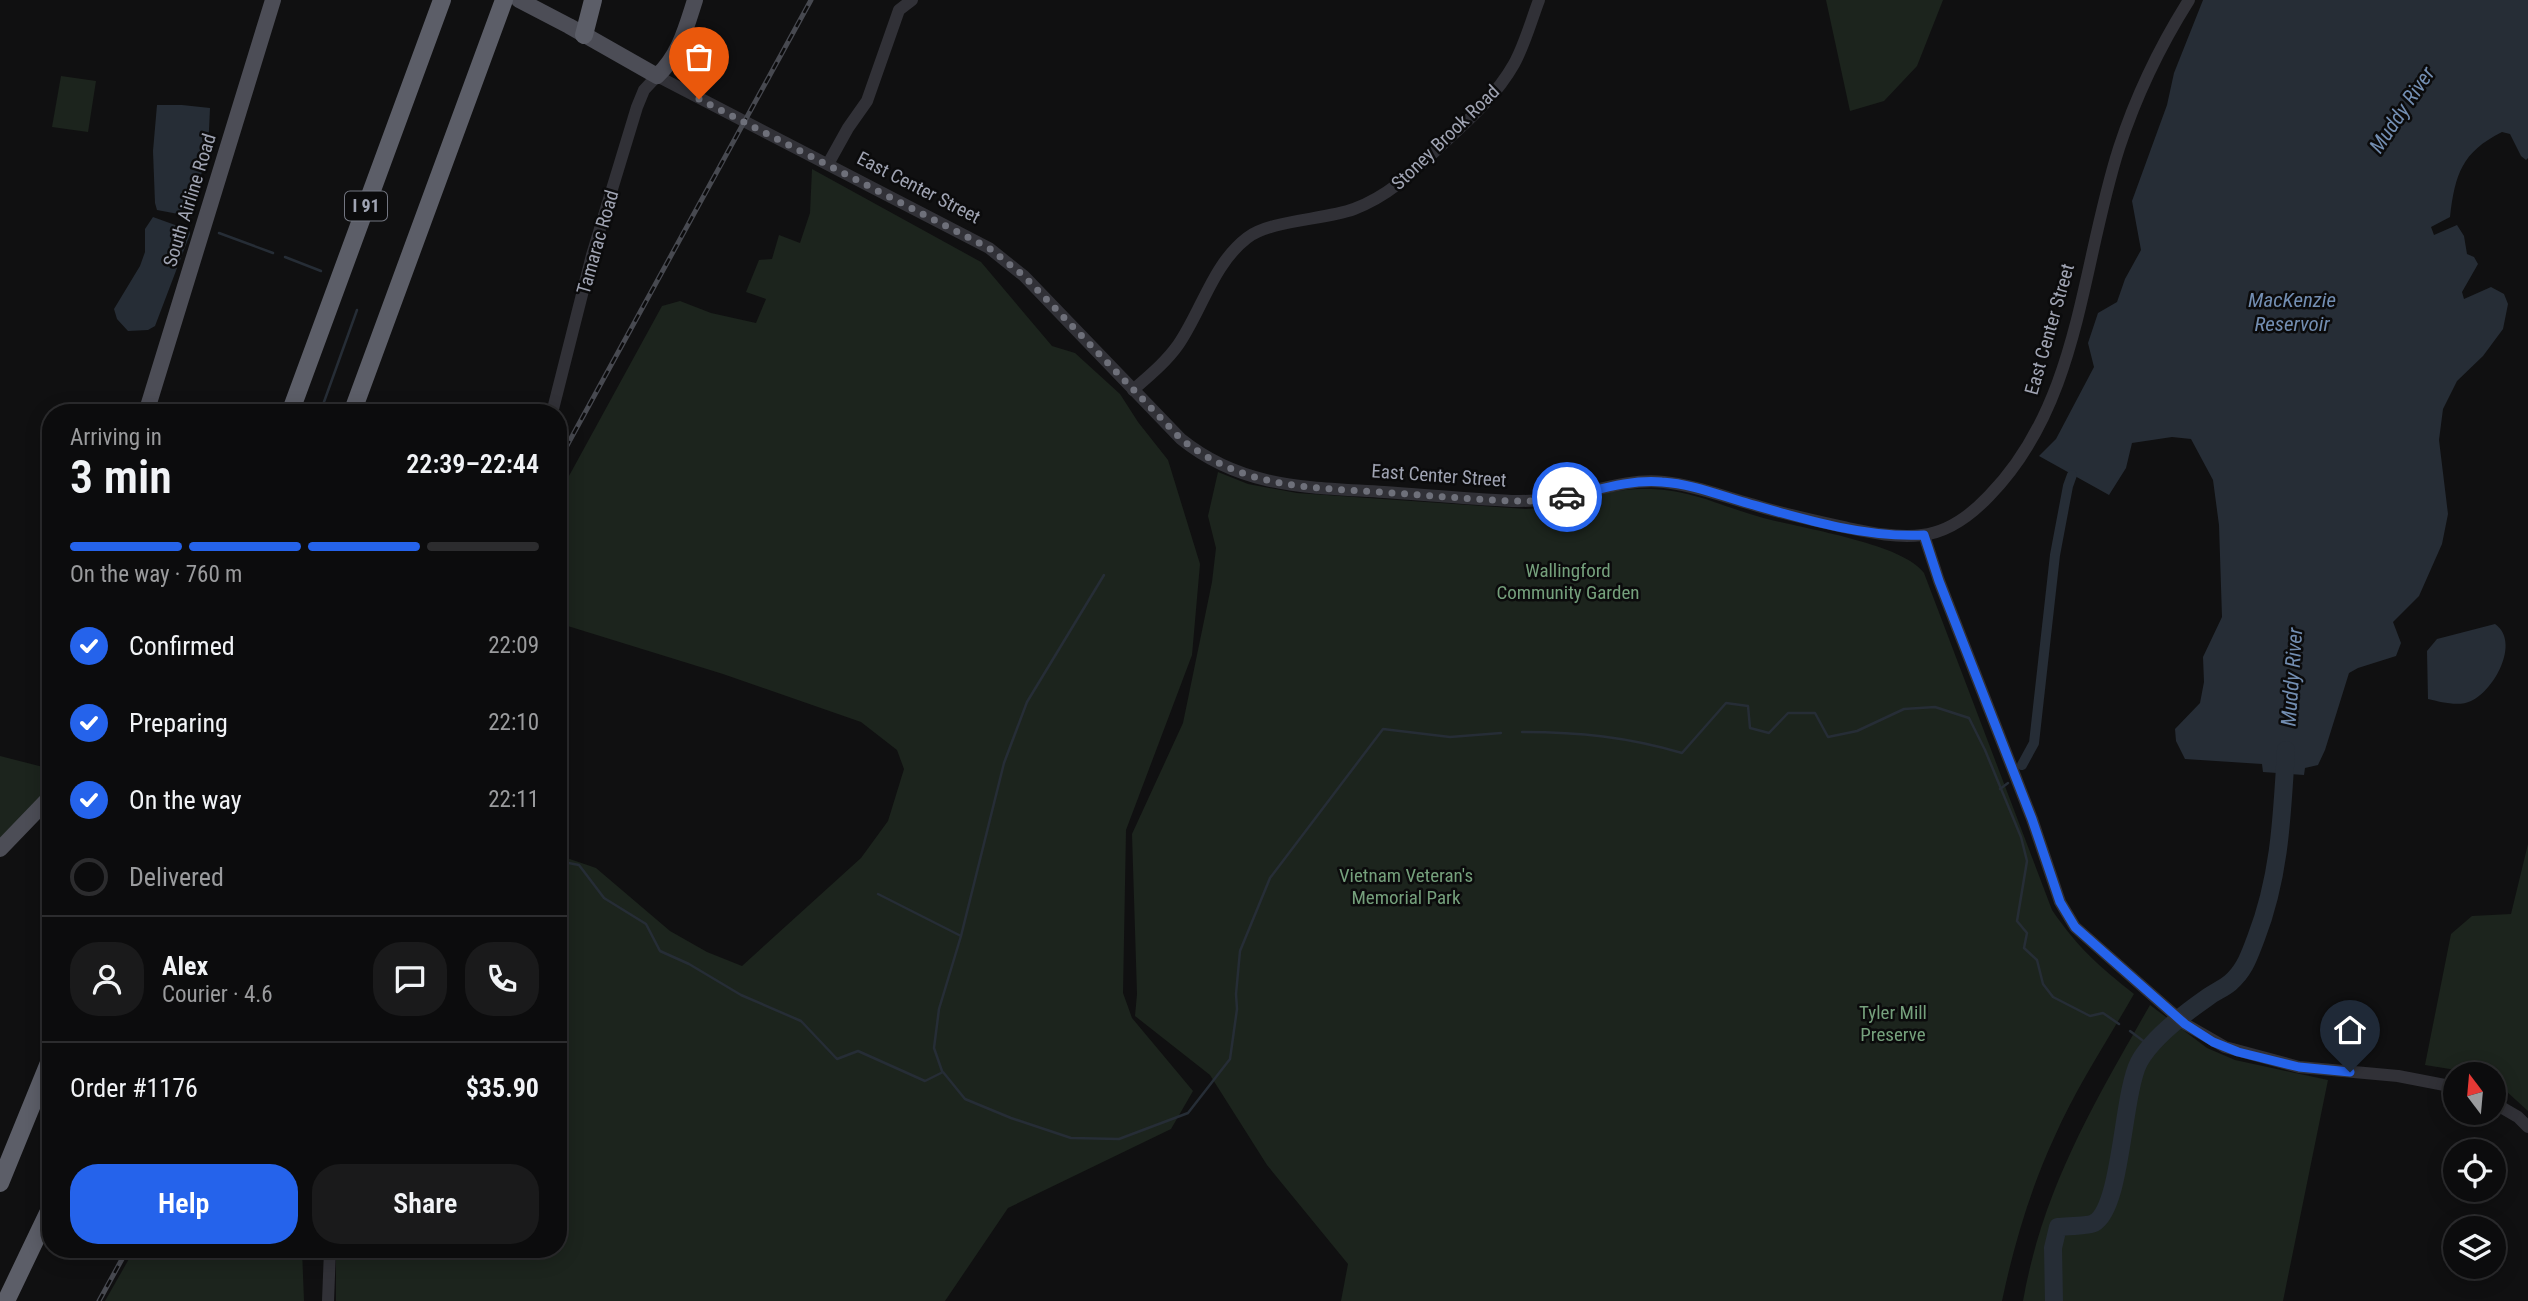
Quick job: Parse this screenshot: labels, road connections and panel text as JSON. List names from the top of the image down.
{
  "streets": {
    "highway": ["I 91"],
    "main road": ["East Center Street", "South Airline Road"],
    "street": ["Stoney Brook Road", "Tamarac Road"]
  },
  "crossings": [
    ["Stoney Brook Road", "East Center Street"],
    ["East Center Street", "Tamarac Road"]
  ],
  "water": ["Muddy River", "MacKenzie Reservoir"],
  "parks": ["Wallingford Community Garden", "Vietnam Veteran's Memorial Park", "Tyler Mill Preserve"],
  "north": "top",
  "page": {
    "heading": ["3 min", "Arriving in", "22:39–22:44"],
    "panel": [
      "Alex",
      "Courier · 4.6",
      "Order #1176",
      "$35.90"
    ],
    "bar": "On the way · 760 m",
    "list": [
      ["Confirmed", "22:09"],
      ["Preparing", "22:10"],
      ["On the way", "22:11"],
      "Delivered"
    ],
    "buttons": ["Help", "Share"]
  }
}
